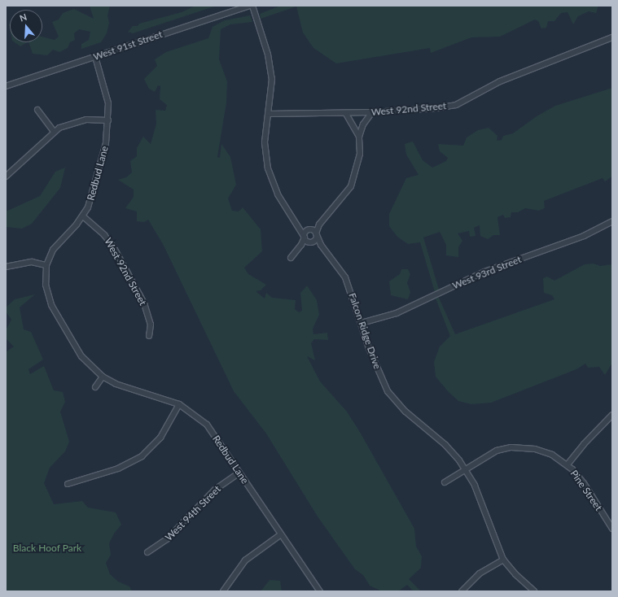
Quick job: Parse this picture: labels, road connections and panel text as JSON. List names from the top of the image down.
{
  "streets": {
    "street": [
      "West 91st Street",
      "West 92nd Street",
      "Redbud Lane",
      "West 93rd Street",
      "Falcon Ridge Drive",
      "Pine Street",
      "West 94th Street"
    ]
  },
  "crossings": [
    ["West 91st Street", "Redbud Lane"],
    ["West 92nd Street", "Redbud Lane"],
    ["Redbud Lane", "West 94th Street"],
    ["West 93rd Street", "Falcon Ridge Drive"],
    ["Falcon Ridge Drive", "Pine Street"]
  ],
  "parks": ["Black Hoof Park"],
  "north": "top"
}
